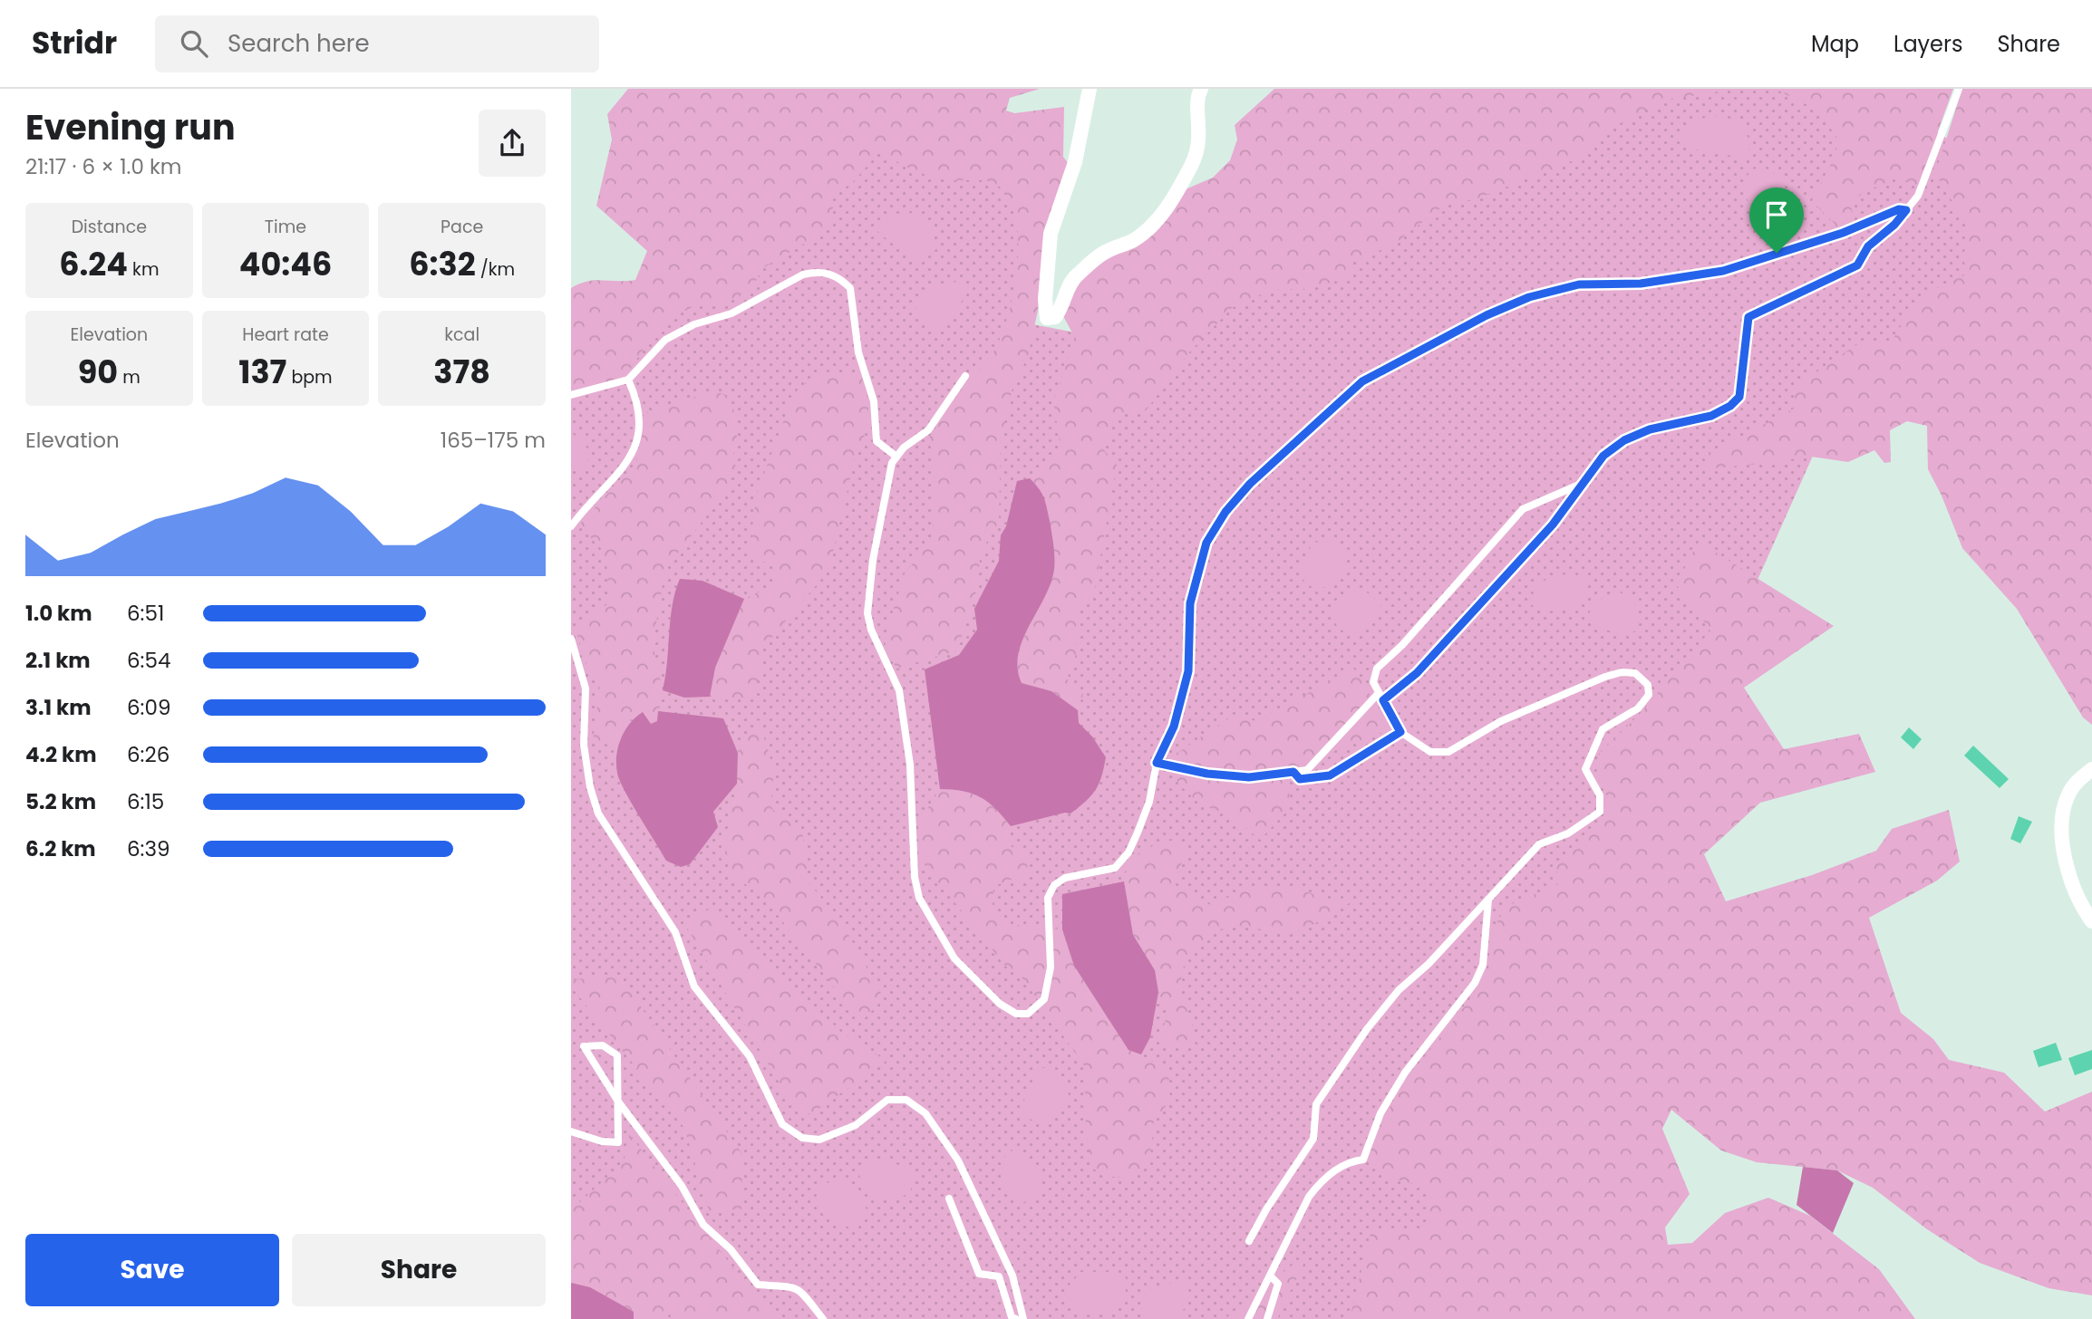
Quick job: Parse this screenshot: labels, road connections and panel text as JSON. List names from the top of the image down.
{
  "page": {
    "header": "Stridr",
    "search": "Search here",
    "nav": ["Map", "Layers", "Share"],
    "heading": ["Evening run", "21:17 · 6 × 1.0 km"],
    "stats": [
      ["Distance", "6.24 km"],
      ["Time", "40:46"],
      ["Pace", "6:32 /km"],
      ["Elevation", "90 m"],
      ["Heart rate", "137 bpm"],
      ["kcal", "378"]
    ],
    "chart": ["Elevation", "165–175 m"],
    "list": [
      {
        "name": "1.0 km",
        "note": "6:51"
      },
      {
        "name": "2.1 km",
        "note": "6:54"
      },
      {
        "name": "3.1 km",
        "note": "6:09"
      },
      {
        "name": "4.2 km",
        "note": "6:26"
      },
      {
        "name": "5.2 km",
        "note": "6:15"
      },
      {
        "name": "6.2 km",
        "note": "6:39"
      }
    ],
    "buttons": ["Save", "Share"]
  }
}
